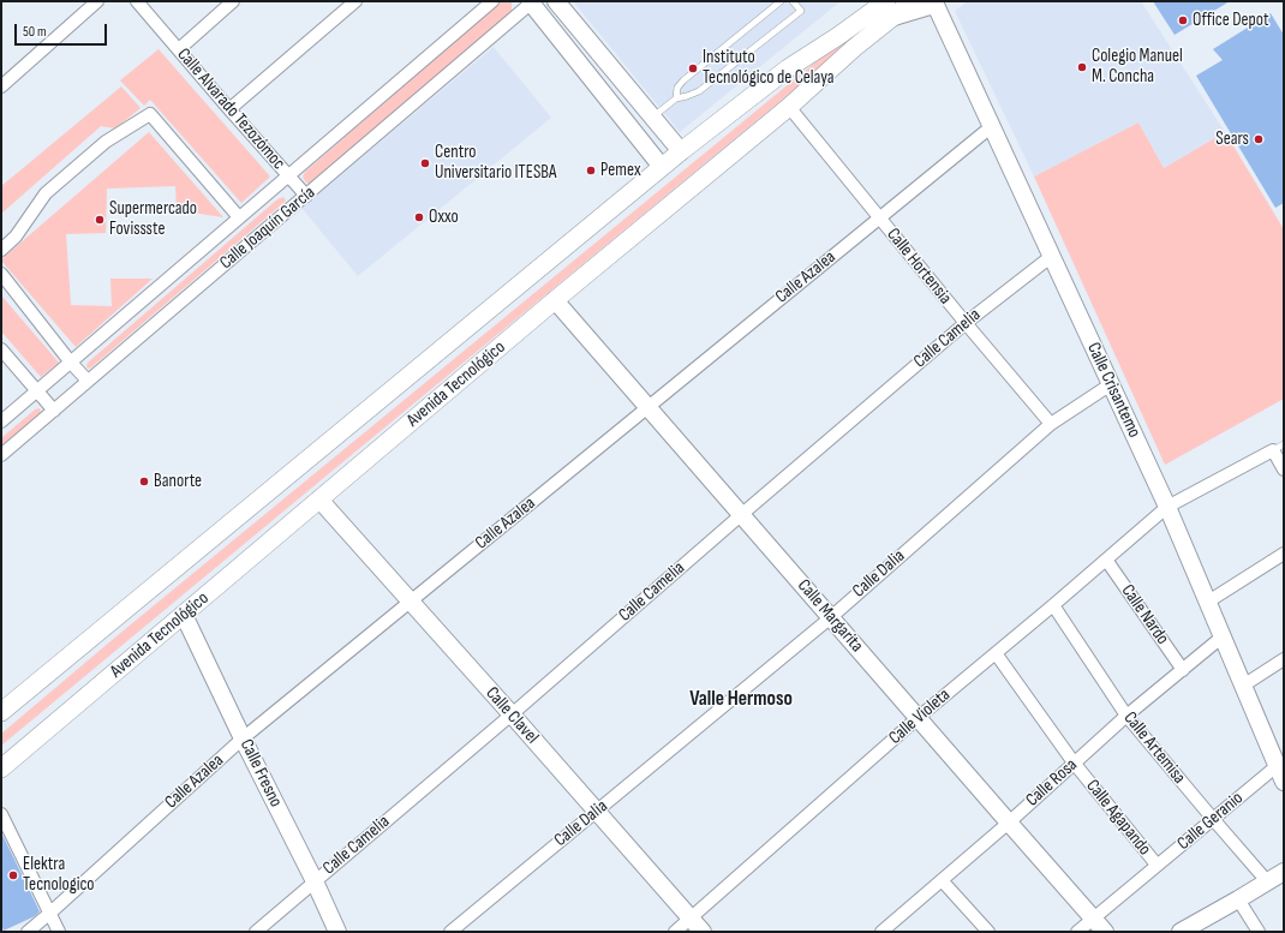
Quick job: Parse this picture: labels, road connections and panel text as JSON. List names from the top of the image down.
{
  "streets": {
    "main road": [
      "Avenida Tecnológico",
      "Calle Crisantemo",
      "Calle Margarita",
      "Calle Clavel",
      "Calle Fresno"
    ],
    "street": [
      "Calle Alvarado Tezozómoc",
      "Calle Joaquín García",
      "Calle Hortensia",
      "Calle Azalea",
      "Calle Camelia",
      "Calle Dalia",
      "Calle Nardo",
      "Calle Violeta",
      "Calle Artemisa",
      "Calle Rosa",
      "Calle Agapando",
      "Calle Geranio"
    ]
  },
  "crossings": [
    ["Calle Alvarado Tezozómoc", "Calle Joaquín García"],
    ["Calle Hortensia", "Calle Azalea"],
    ["Calle Hortensia", "Calle Camelia"],
    ["Calle Hortensia", "Avenida Tecnológico"],
    ["Calle Hortensia", "Calle Dalia"],
    ["Calle Azalea", "Calle Crisantemo"],
    ["Calle Azalea", "Calle Margarita"],
    ["Calle Azalea", "Calle Clavel"],
    ["Calle Azalea", "Calle Fresno"],
    ["Calle Camelia", "Calle Crisantemo"],
    ["Calle Camelia", "Calle Margarita"],
    ["Calle Camelia", "Calle Clavel"],
    ["Calle Camelia", "Calle Fresno"],
    ["Avenida Tecnológico", "Calle Margarita"],
    ["Avenida Tecnológico", "Calle Clavel"],
    ["Avenida Tecnológico", "Calle Fresno"],
    ["Calle Crisantemo", "Calle Dalia"],
    ["Calle Crisantemo", "Calle Violeta"],
    ["Calle Crisantemo", "Calle Rosa"],
    ["Calle Crisantemo", "Calle Geranio"],
    ["Calle Dalia", "Calle Margarita"],
    ["Calle Dalia", "Calle Clavel"],
    ["Calle Nardo", "Calle Violeta"],
    ["Calle Nardo", "Calle Rosa"],
    ["Calle Margarita", "Calle Violeta"],
    ["Calle Margarita", "Calle Rosa"],
    ["Calle Margarita", "Calle Geranio"],
    ["Calle Clavel", "Calle Violeta"],
    ["Calle Violeta", "Calle Artemisa"],
    ["Calle Violeta", "Calle Agapando"],
    ["Calle Artemisa", "Calle Rosa"],
    ["Calle Artemisa", "Calle Geranio"],
    ["Calle Rosa", "Calle Agapando"],
    ["Calle Agapando", "Calle Geranio"]
  ],
  "districts": ["Valle Hermoso"],
  "places": [
    "Office Depot",
    "Colegio Manuel M. Concha",
    "Instituto Tecnológico de Celaya",
    "Sears",
    "Centro Universitario ITESBA",
    "Pemex",
    "Oxxo",
    "Supermercado Fovissste",
    "Banorte",
    "Elektra Tecnologico"
  ],
  "scale_bar": "50 m"
}
